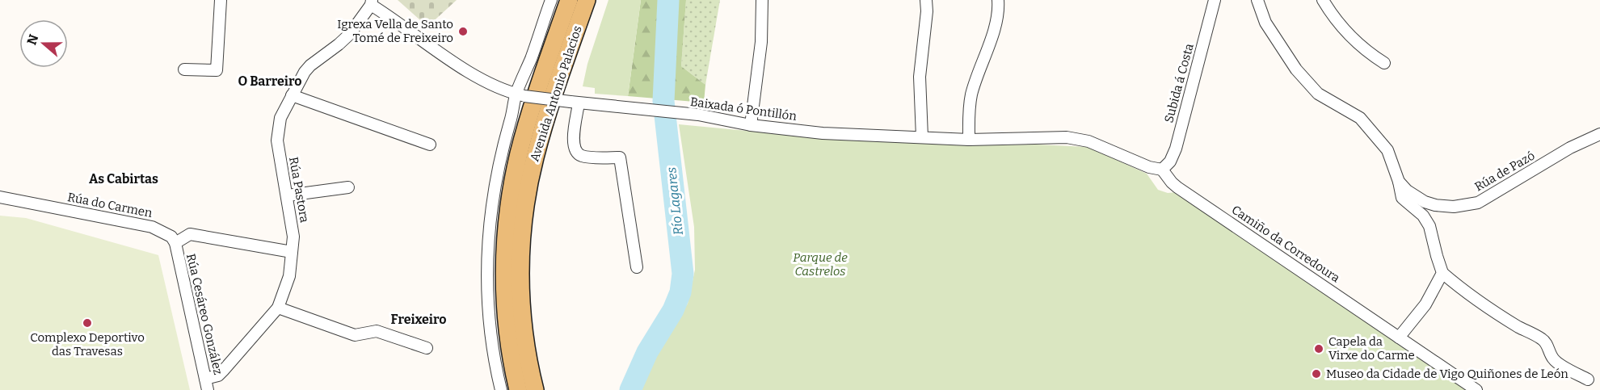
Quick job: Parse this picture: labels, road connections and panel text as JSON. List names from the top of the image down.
{
  "streets": {
    "main road": ["Avenida Antonio Palacios"],
    "street": [
      "Subida á Costa",
      "Baixada ó Pontillón",
      "Rúa de Pazó",
      "Rúa Pastora",
      "Rúa do Carmen",
      "Camiño da Corredoura",
      "Rúa Cesáreo González"
    ]
  },
  "crossings": [
    ["Subida á Costa", "Baixada ó Pontillón"],
    ["Subida á Costa", "Camiño da Corredoura"],
    ["Baixada ó Pontillón", "Rúa Pastora"],
    ["Baixada ó Pontillón", "Camiño da Corredoura"],
    ["Rúa Pastora", "Rúa Cesáreo González"],
    ["Rúa do Carmen", "Rúa Cesáreo González"]
  ],
  "districts": ["O Barreiro", "As Cabirtas", "Freixeiro"],
  "water": ["Río Lagares"],
  "parks": ["Parque de Castrelos"],
  "places": [
    "Igrexa Vella de Santo Tomé de Freixeiro",
    "Complexo Deportivo das Travesas",
    "Capela da Virxe do Carme",
    "Museo da Cidade de Vigo Quiñones de León"
  ],
  "north": "left"
}
